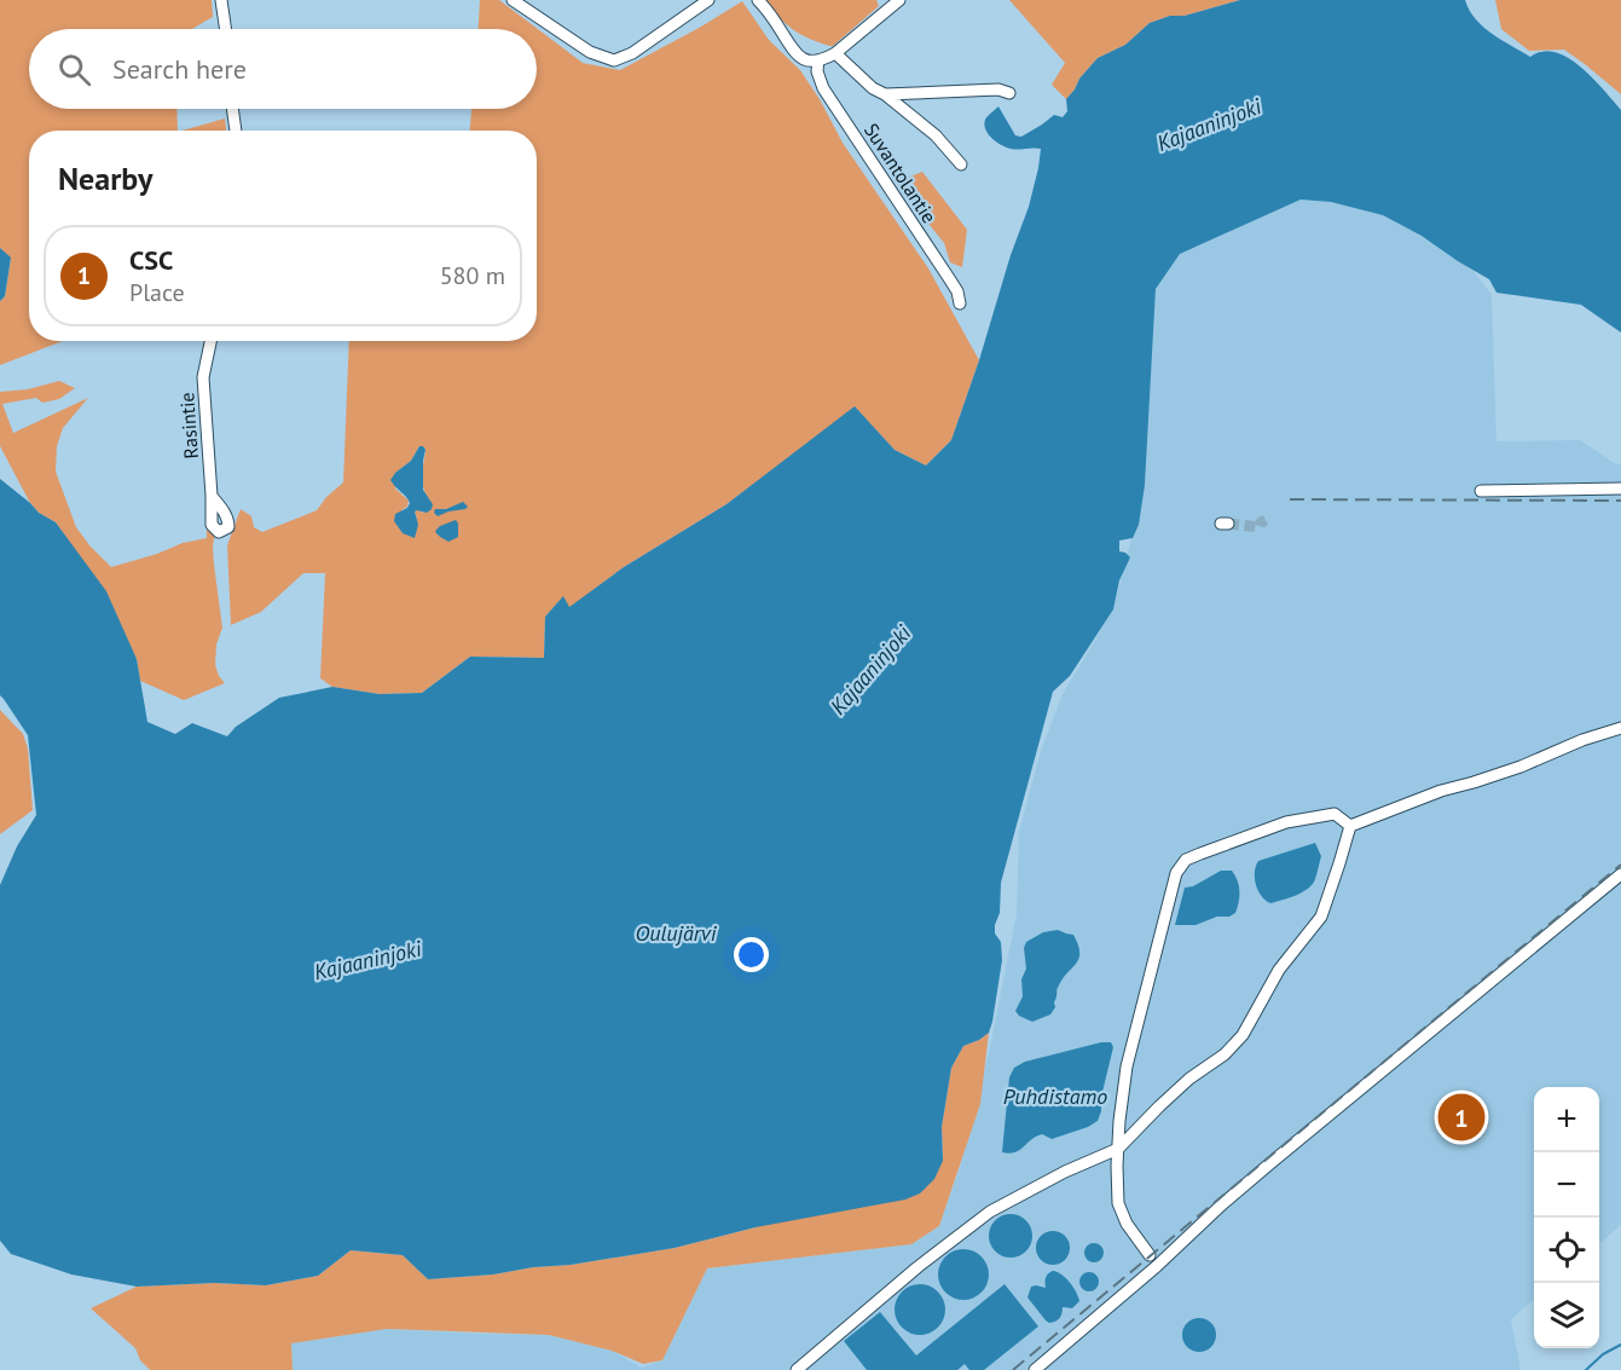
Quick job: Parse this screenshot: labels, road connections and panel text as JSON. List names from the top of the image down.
{
  "streets": {
    "street": ["Suvantolantie", "Rasintie"]
  },
  "water": ["Kajaaninjoki", "Oulujärvi", "Puhdistamo"],
  "page": {
    "search": "Search here",
    "heading": "Nearby",
    "list": [
      {
        "mark": "1",
        "name": "CSC",
        "note": "Place",
        "value": "580 m"
      }
    ],
    "map_buttons": ["+", "−"],
    "pins": "1"
  }
}
